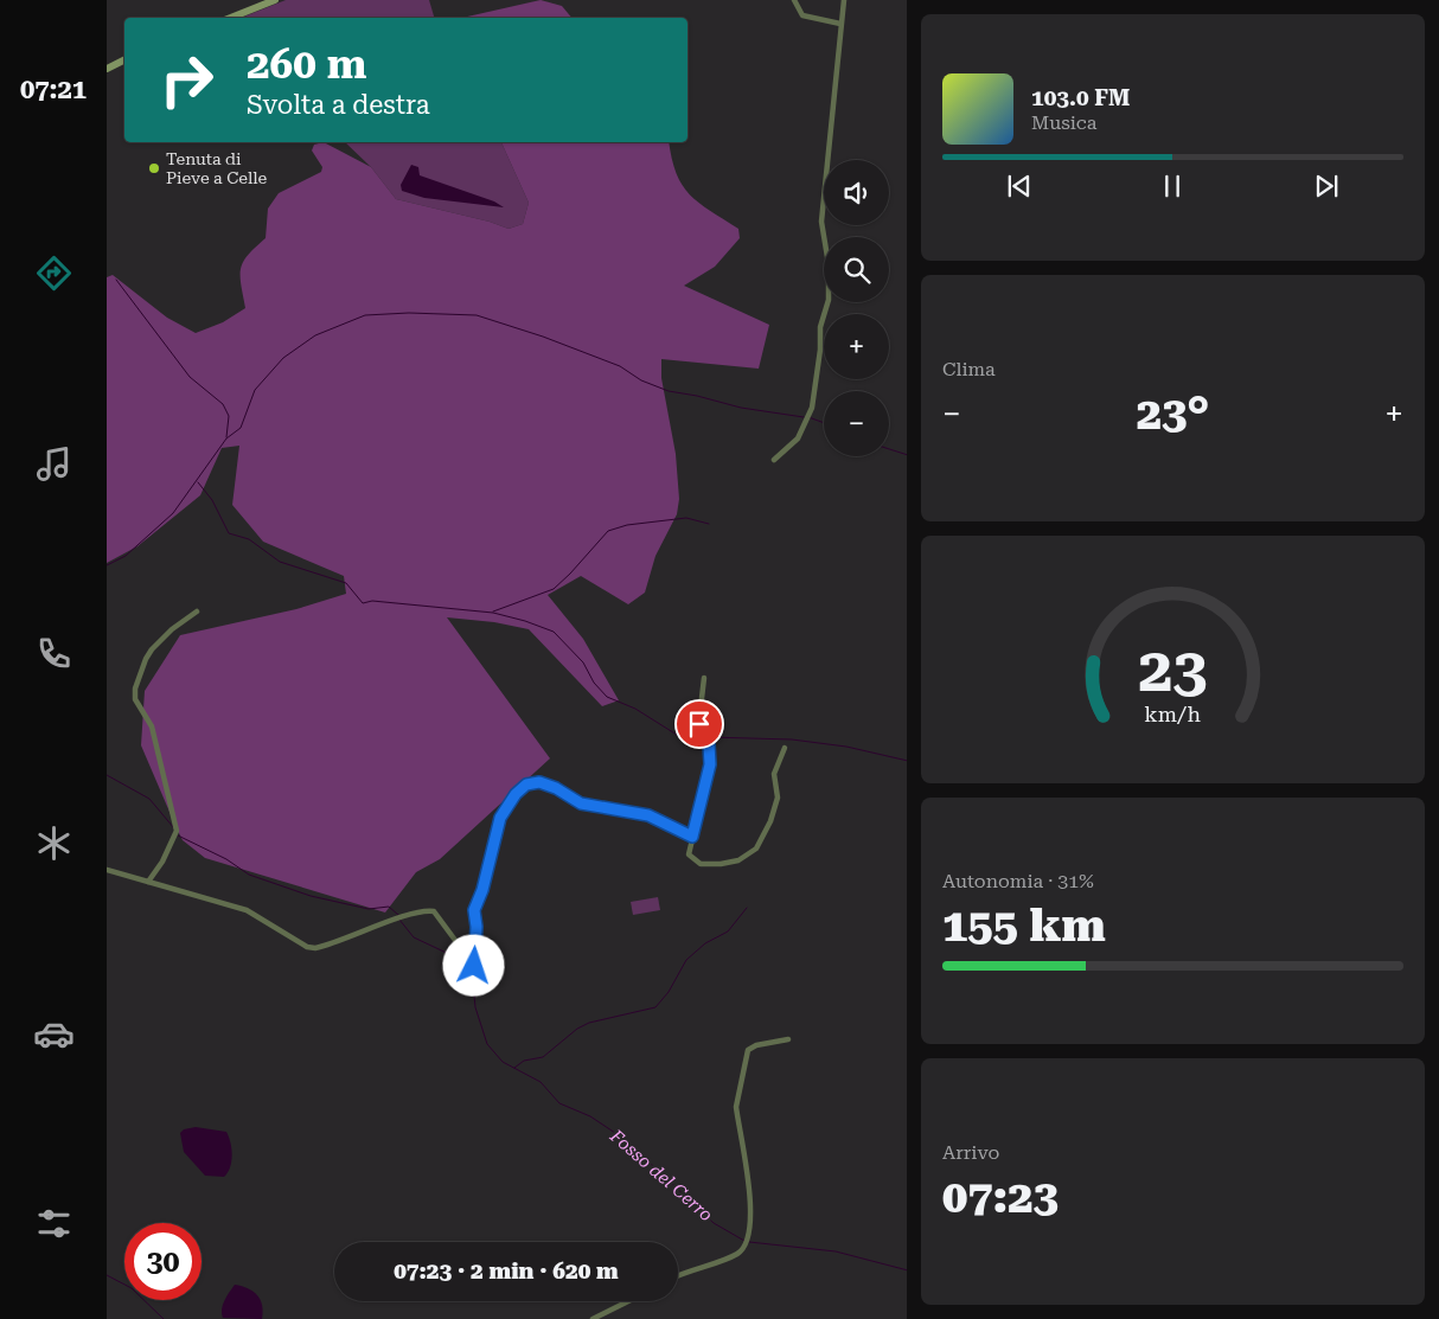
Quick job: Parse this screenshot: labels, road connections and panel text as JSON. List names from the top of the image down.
{
  "water": ["Fosso del Cerro"],
  "places": ["Tenuta di Pieve a Celle"],
  "page": {
    "tabs": "07:21",
    "turn": ["260 m", "Svolta a destra"],
    "song": ["103.0 FM", "Musica"],
    "map_buttons": ["+", "−"],
    "tile": [
      "Clima",
      ["Autonomia · 31%", "155 km"],
      ["Arrivo", "07:23"]
    ],
    "heat": ["−", "23°", "+"],
    "limit": "30",
    "trip": "07:23 · 2 min · 620 m",
    "gauge": ["23", "km/h"]
  }
}
